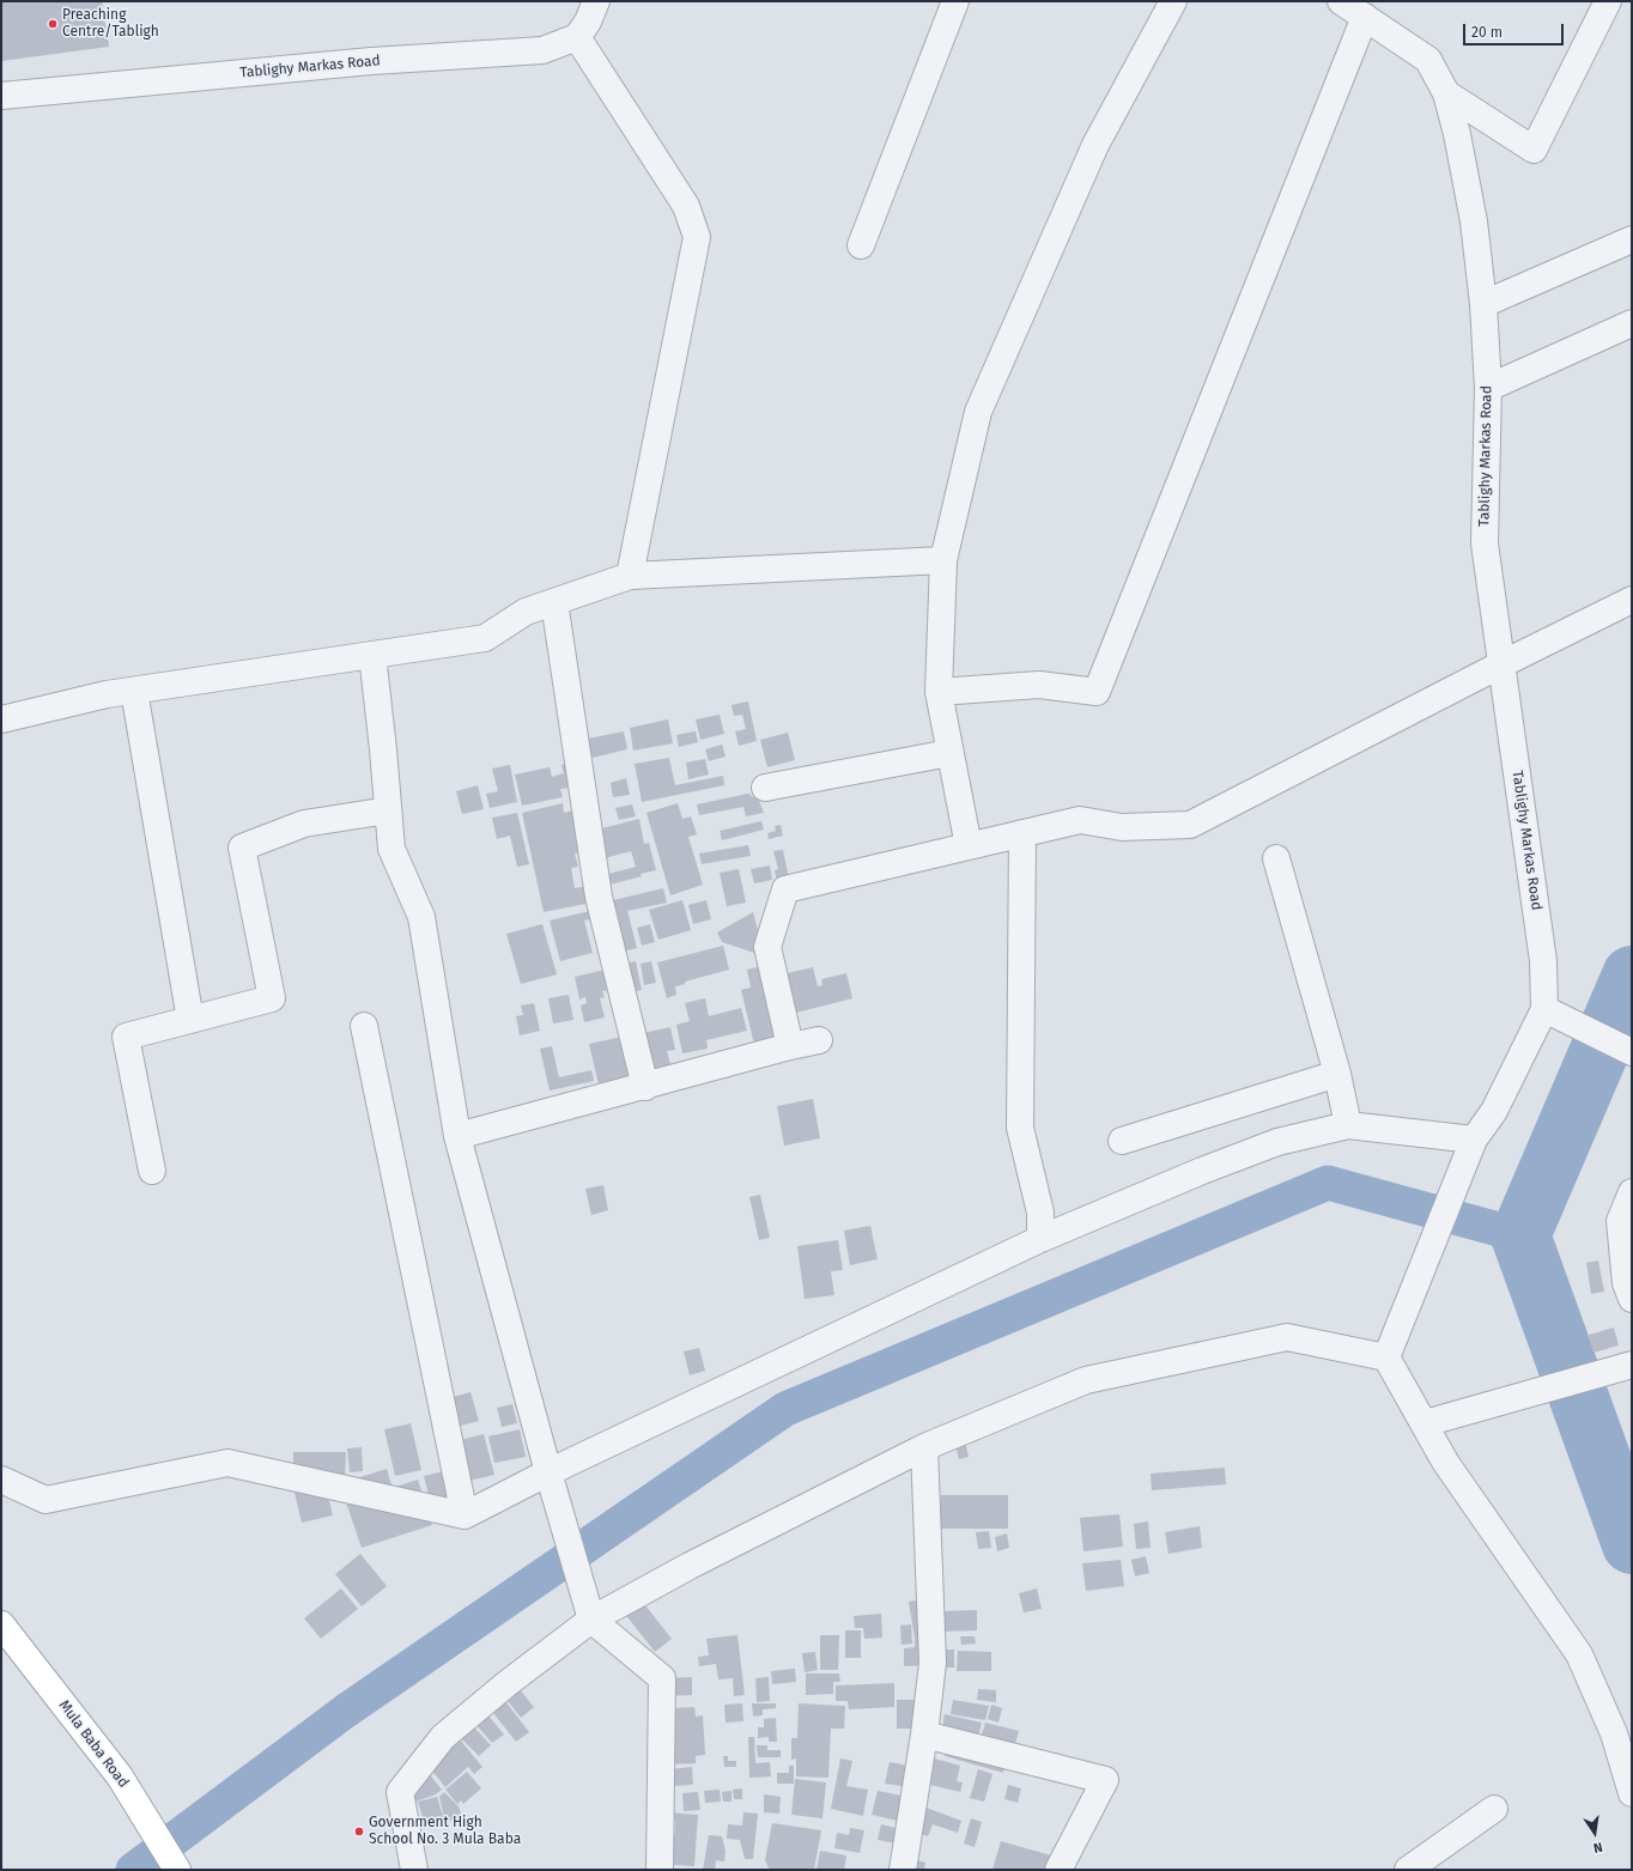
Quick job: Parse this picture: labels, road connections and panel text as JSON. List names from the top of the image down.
{
  "streets": {
    "main road": ["Mula Baba Road"],
    "street": ["Tablighy Markas Road"]
  },
  "places": ["Preaching Centre/Tabligh", "Government High School No. 3 Mula Baba"],
  "scale_bar": "20 m",
  "north": "bottom"
}
